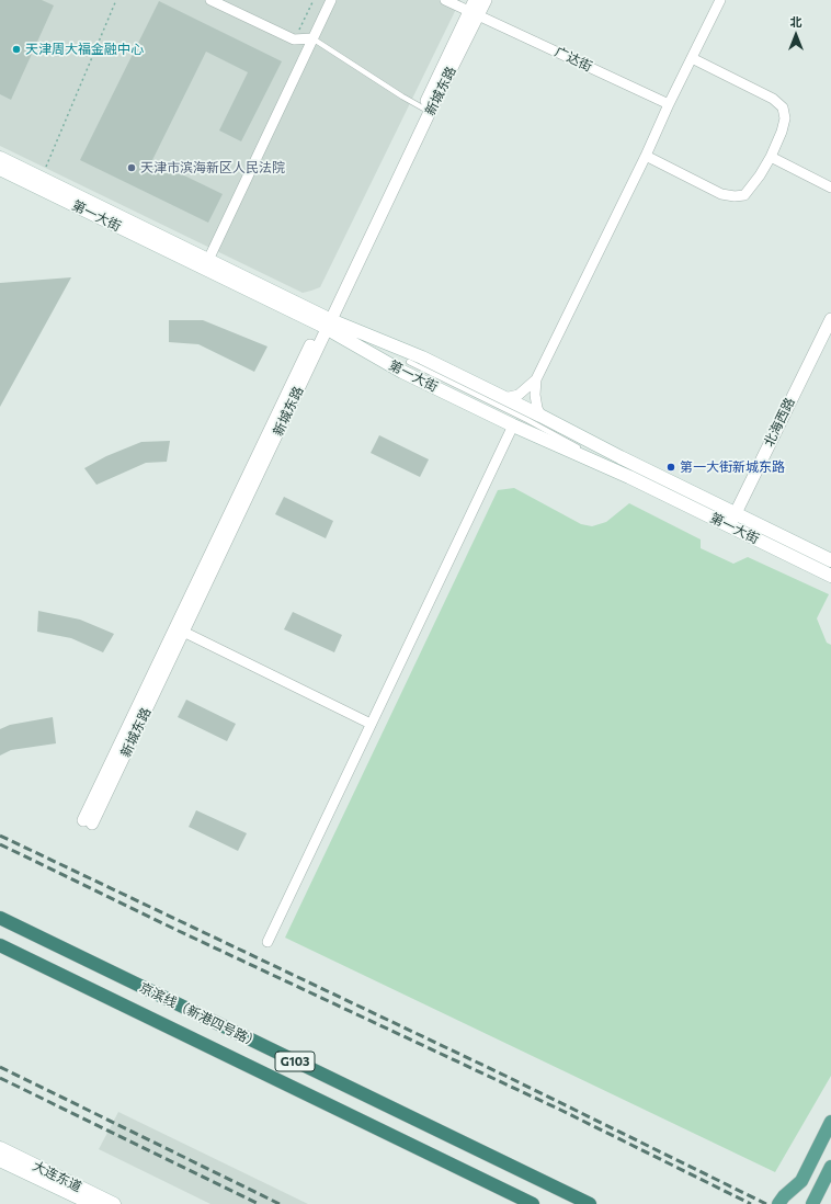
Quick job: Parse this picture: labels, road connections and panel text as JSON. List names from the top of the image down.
{
  "streets": {
    "highway": ["京滨线（新港四号路）", "G103"],
    "main road": ["第一大街", "大连东道"],
    "street": ["广达街", "新城东路", "北海西路"]
  },
  "crossings": [
    ["广达街", "新城东路"],
    ["新城东路", "第一大街"],
    ["第一大街", "北海西路"]
  ],
  "places": ["天津周大福金融中心", "天津市滨海新区人民法院", "第一大街新城东路"],
  "north": "top"
}
